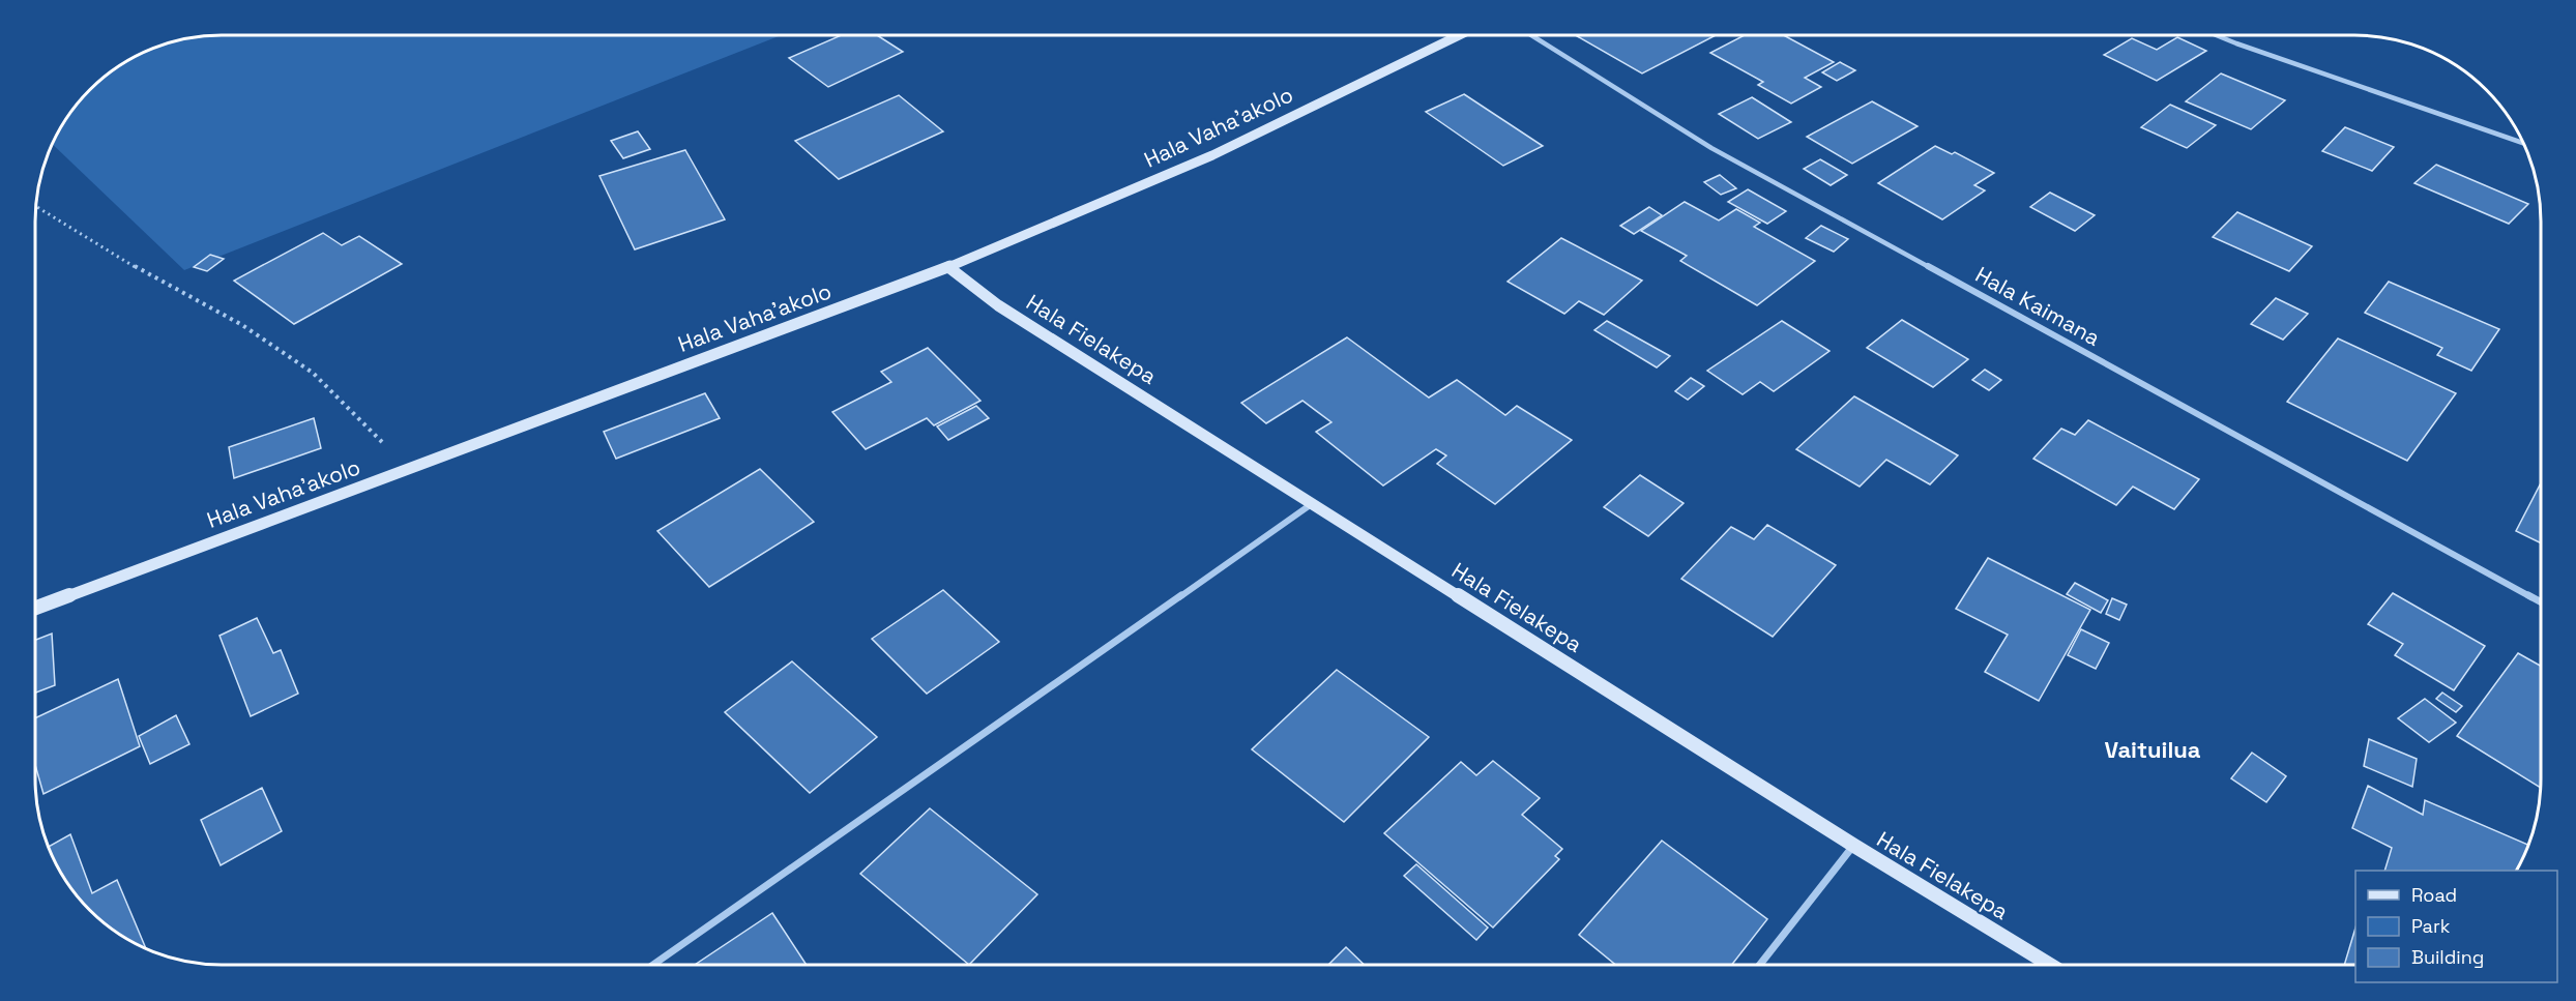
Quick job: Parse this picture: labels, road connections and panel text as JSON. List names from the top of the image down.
{
  "streets": {
    "main road": ["Hala Vaha'akolo", "Hala Fielakepa"],
    "street": ["Hala Kaimana"]
  },
  "crossings": [
    ["Hala Vaha'akolo", "Hala Fielakepa"]
  ],
  "districts": ["Vaituilua"],
  "legend": ["Road", "Park", "Building"]
}
